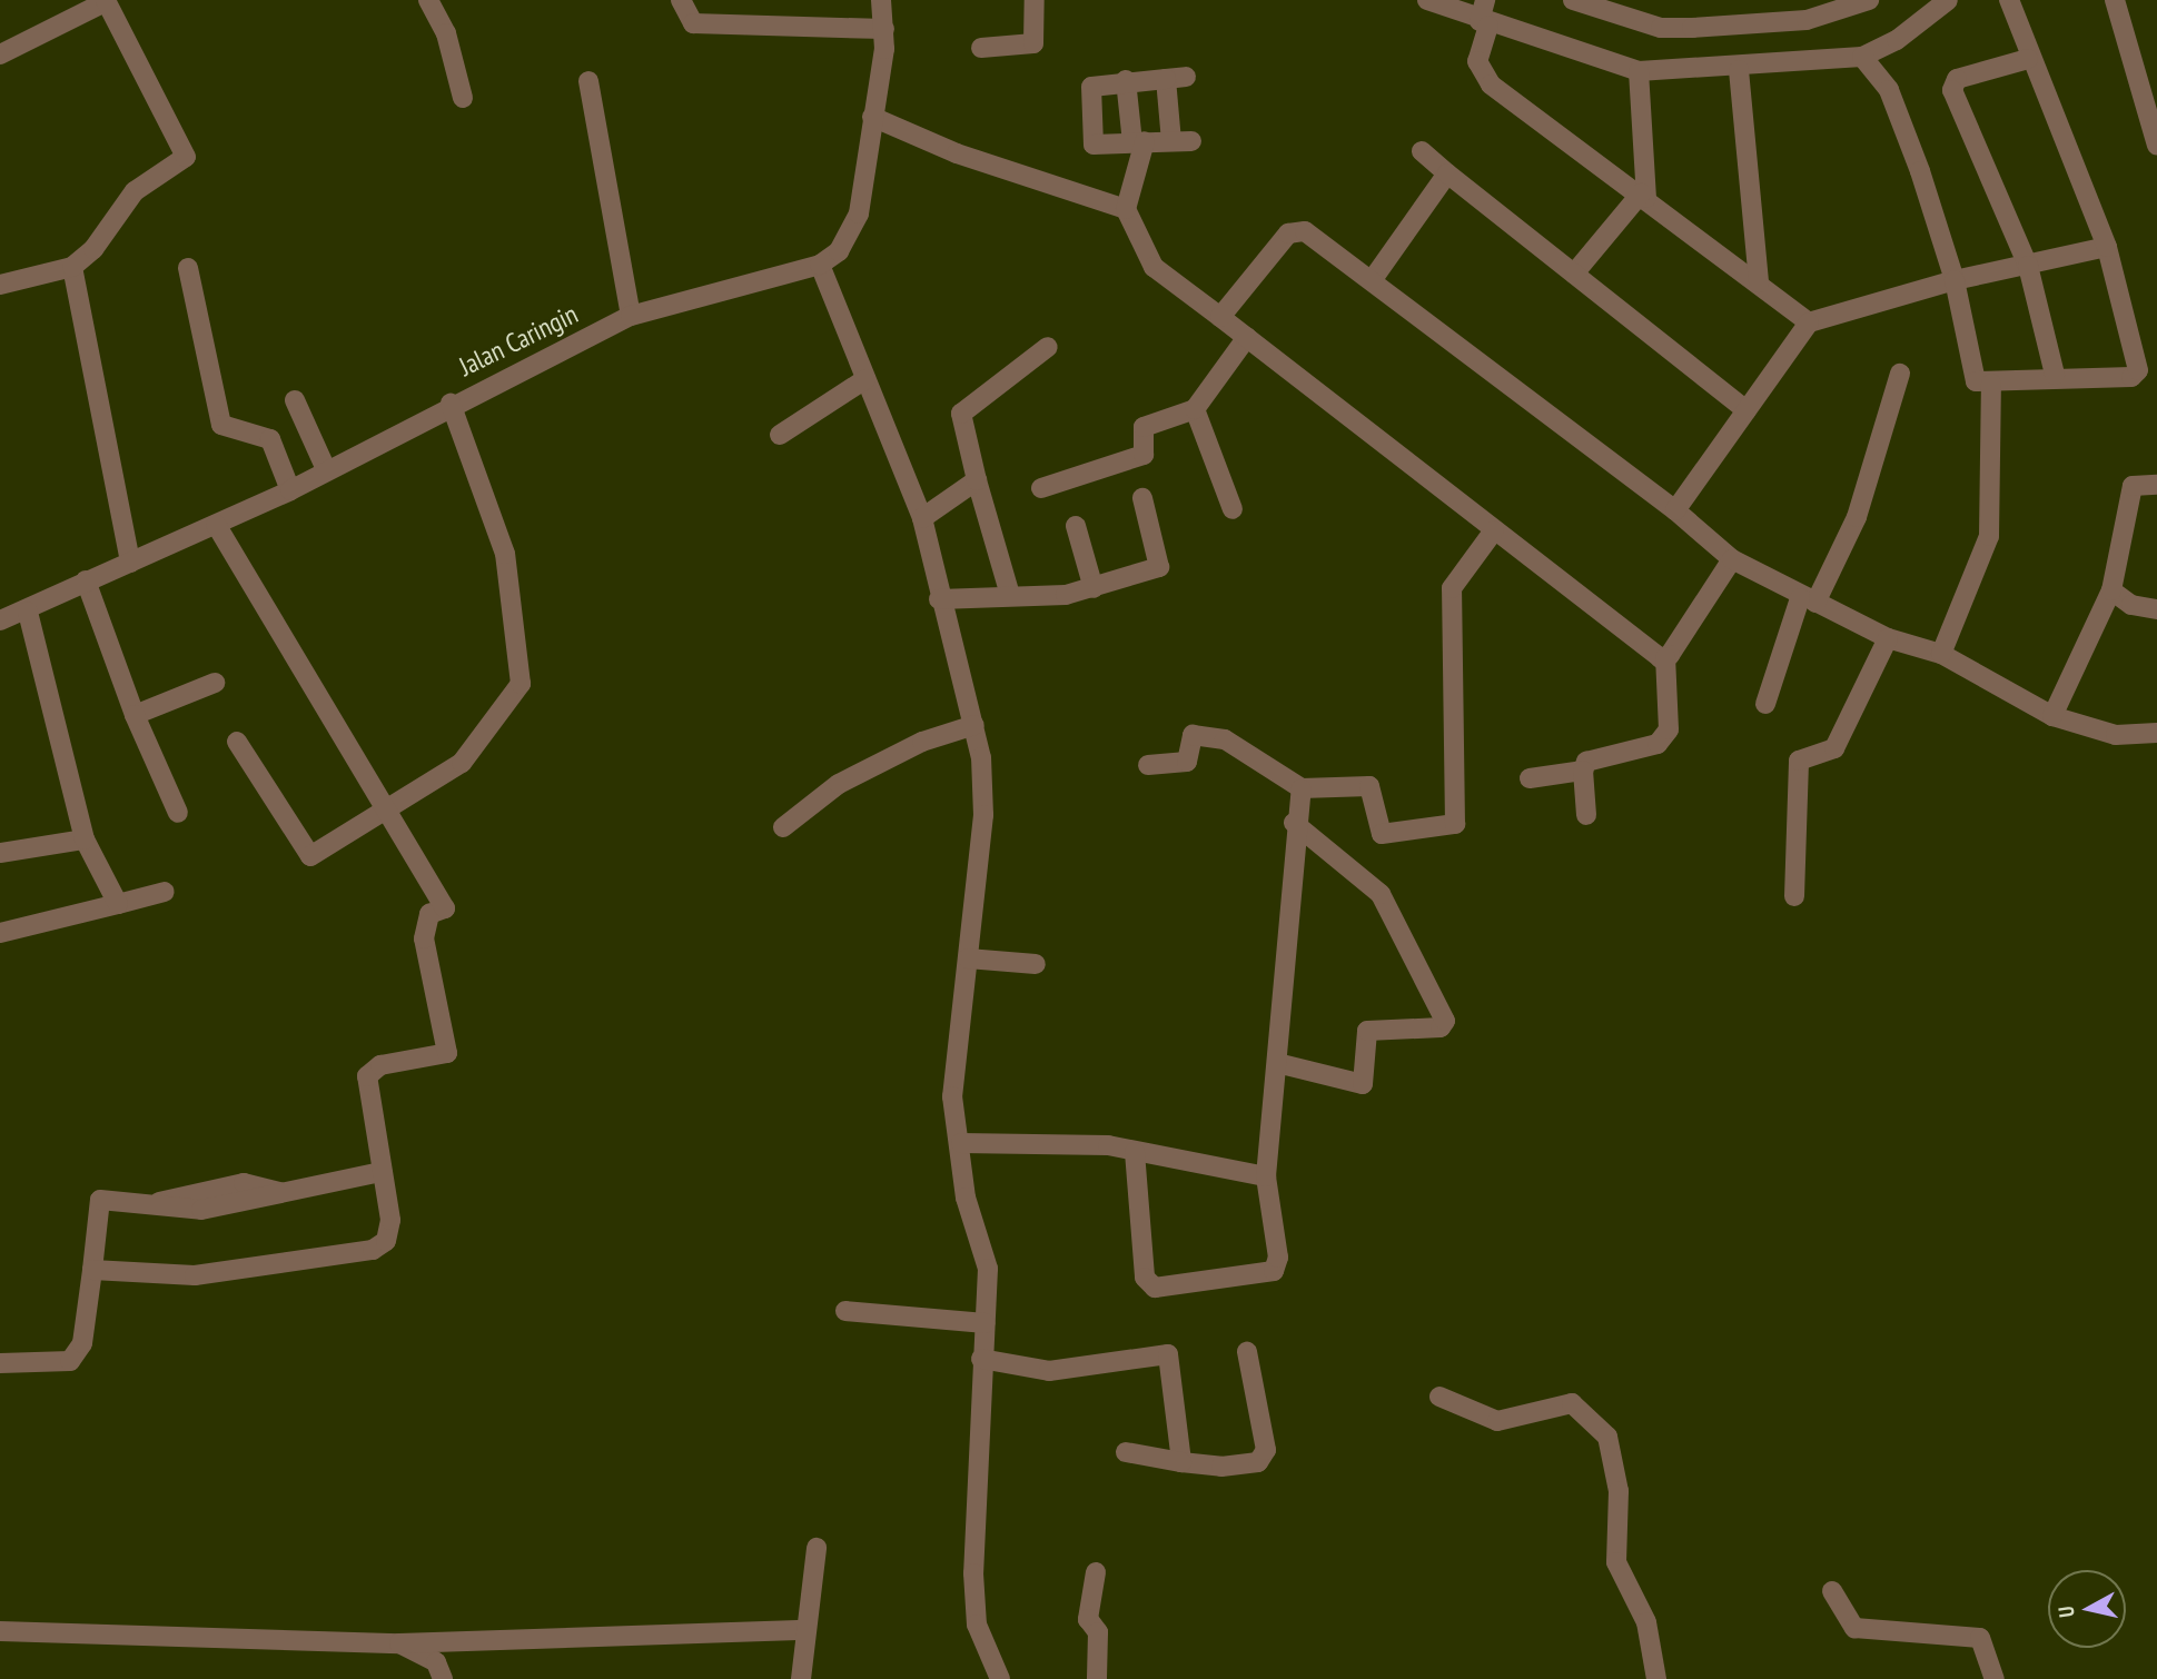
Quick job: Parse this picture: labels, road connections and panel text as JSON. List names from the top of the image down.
{
  "streets": {
    "street": ["Jalan Caringin"]
  },
  "north": "left"
}
